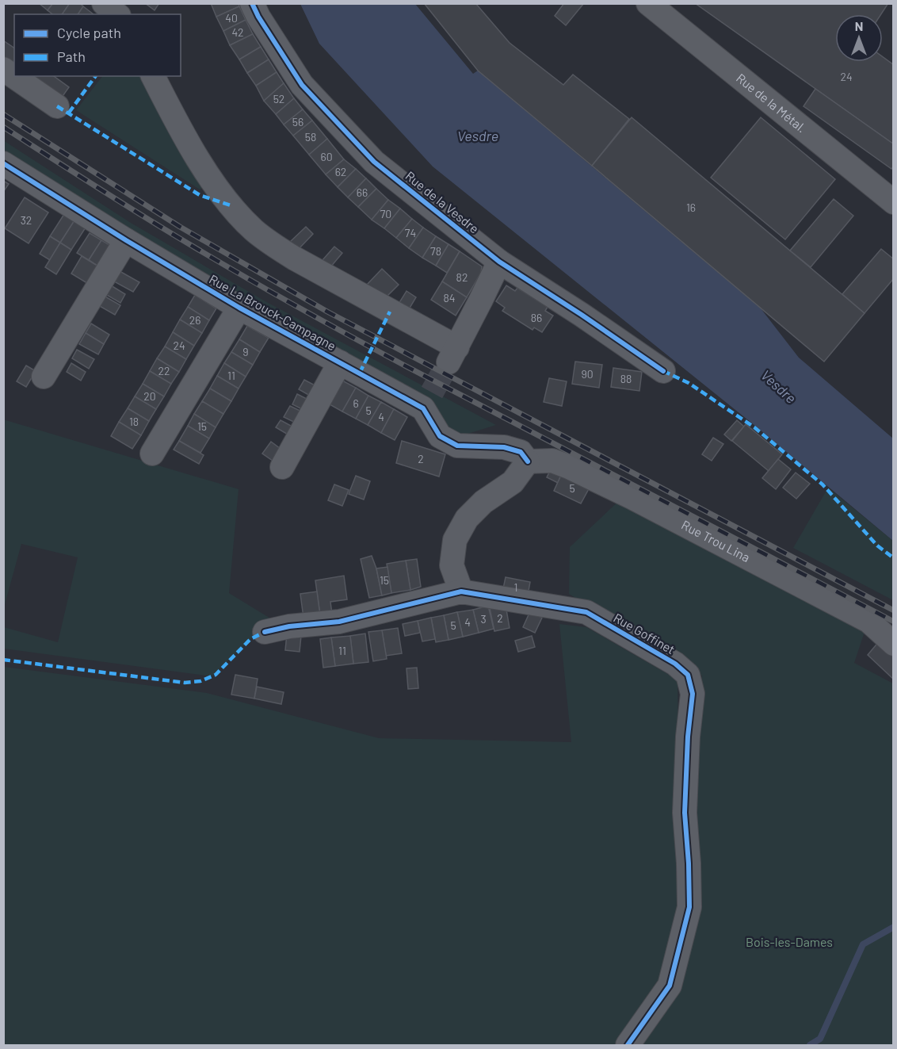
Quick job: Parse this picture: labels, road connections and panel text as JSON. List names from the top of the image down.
{
  "streets": {
    "street": [
      "Rue de la Métal.",
      "Rue de la Vesdre",
      "Rue La Brouck-Campagne",
      "Rue Trou Lina",
      "Rue Goffinet"
    ]
  },
  "crossings": [
    ["Rue La Brouck-Campagne", "Rue Trou Lina"]
  ],
  "water": ["Vesdre"],
  "parks": ["Bois-les-Dames"],
  "house_numbers": [
    "40",
    "42",
    "24",
    "52",
    "56",
    "58",
    "60",
    "62",
    "66",
    "16",
    "70",
    "32",
    "74",
    "78",
    "82",
    "84",
    "86",
    "26",
    "24",
    "9",
    "22",
    "90",
    "11",
    "88",
    "20",
    "6",
    "5",
    "4",
    "18",
    "15",
    "2",
    "5",
    "15",
    "1",
    "2",
    "3",
    "4",
    "5",
    "11"
  ],
  "legend": ["Cycle path", "Path"],
  "north": "top"
}
